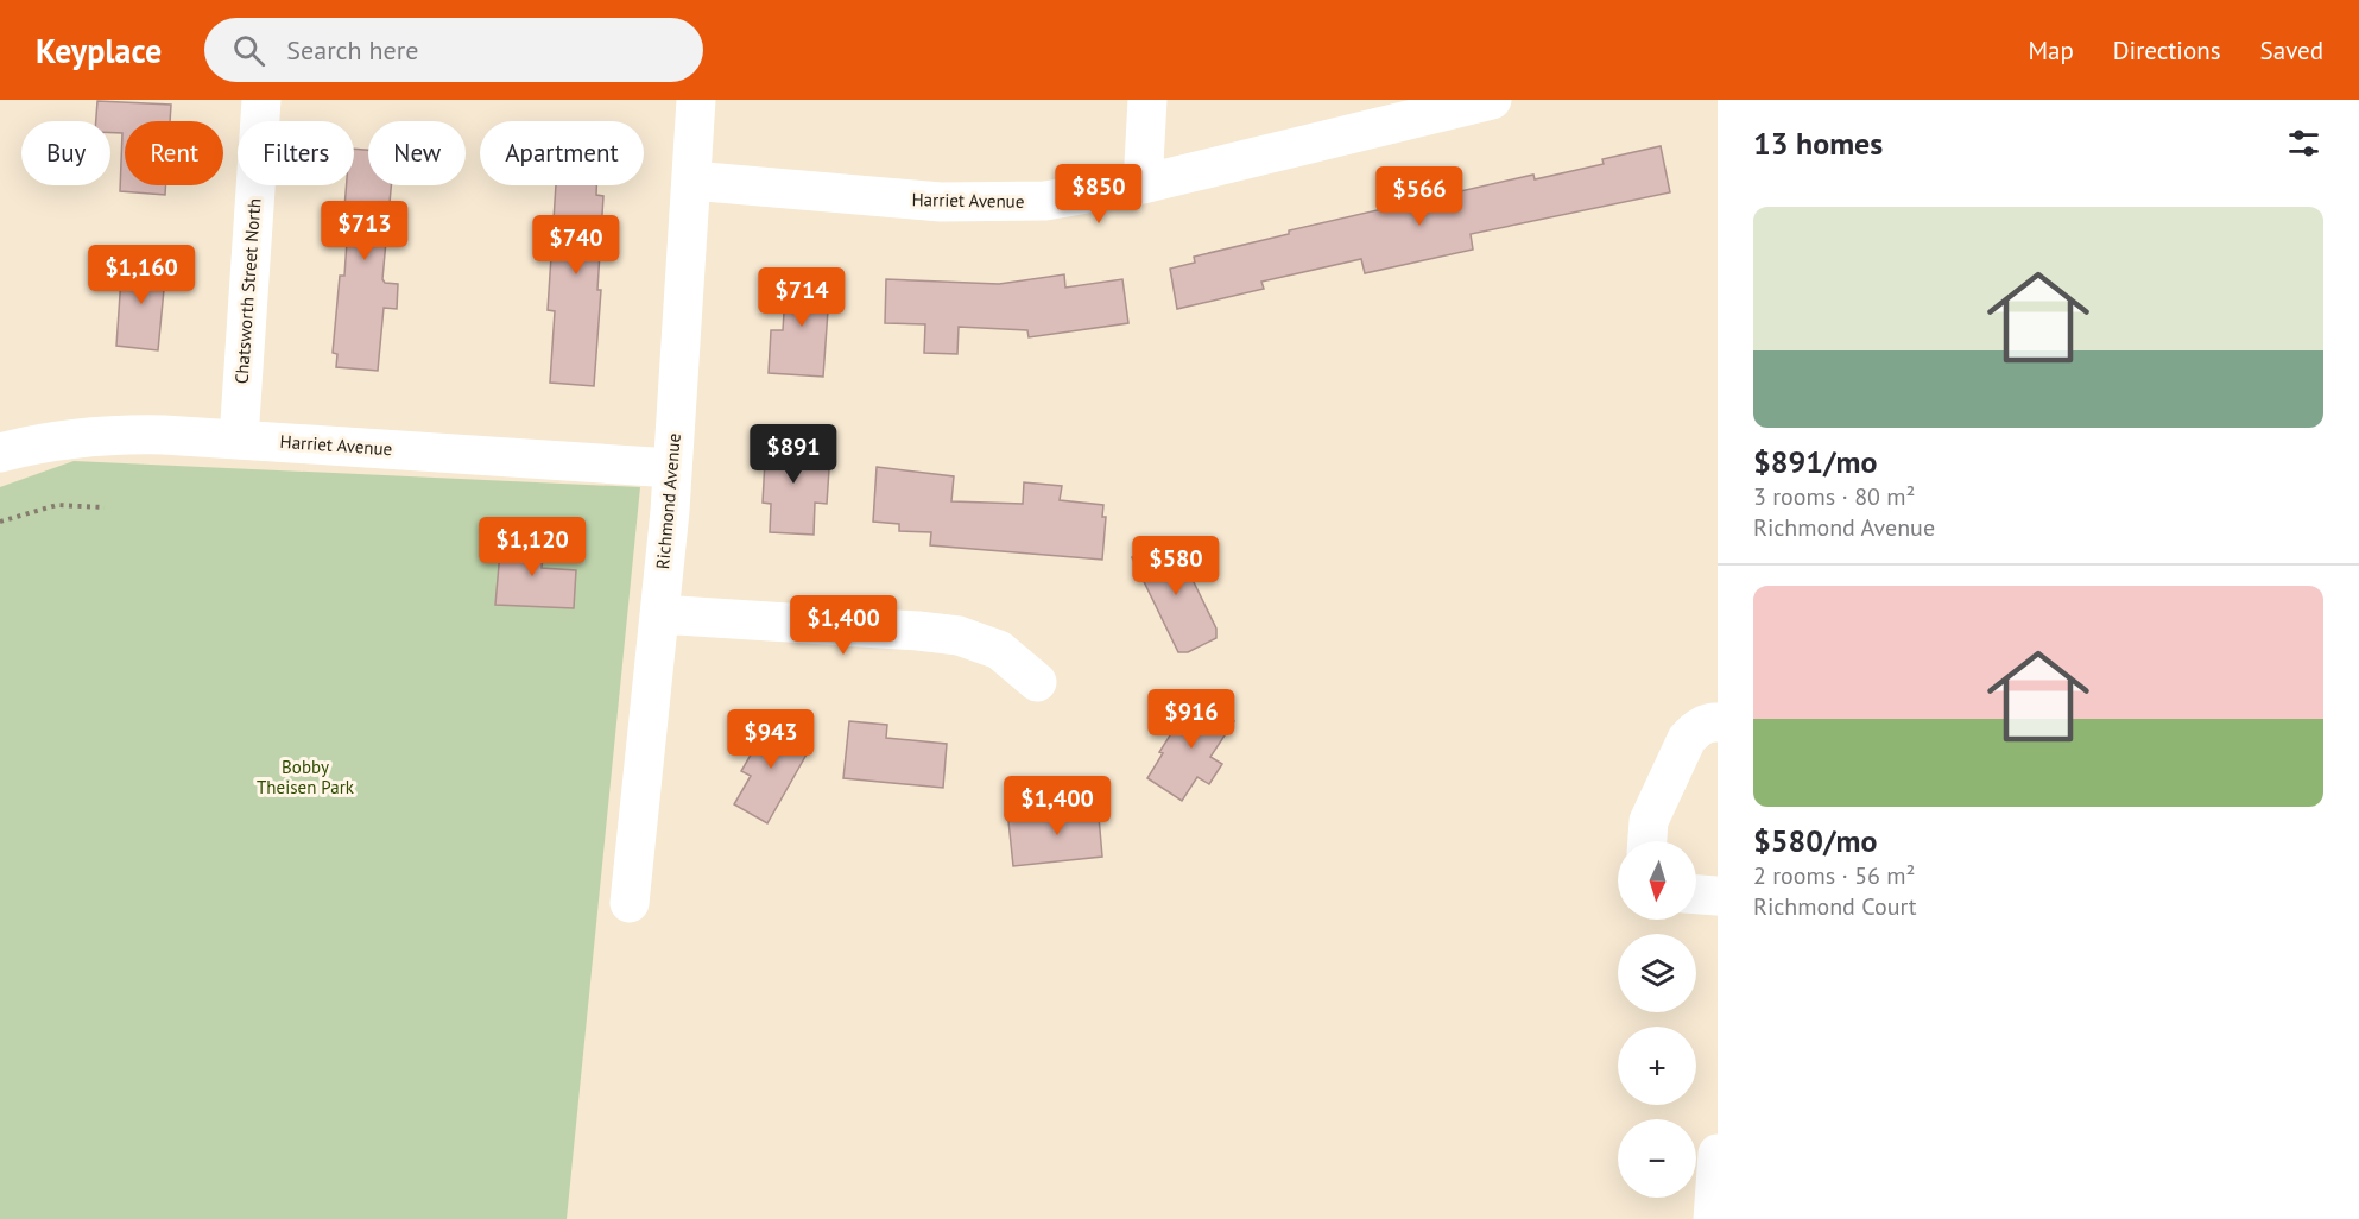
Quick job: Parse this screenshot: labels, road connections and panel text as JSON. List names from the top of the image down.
{
  "streets": {
    "street": ["Harriet Avenue", "Chatsworth Street North", "Richmond Avenue"]
  },
  "crossings": [
    ["Harriet Avenue", "Chatsworth Street North"],
    ["Harriet Avenue", "Richmond Avenue"]
  ],
  "parks": ["Bobby Theisen Park"],
  "north": "bottom",
  "page": {
    "header": "Keyplace",
    "search": "Search here",
    "nav": ["Map", "Directions", "Saved"],
    "heading": "13 homes",
    "chip": [
      "Buy",
      "Rent",
      "Filters",
      "New",
      "Apartment"
    ],
    "price": [
      "$850",
      "$566",
      "$713",
      "$740",
      "$1,160",
      "$714",
      "$891",
      "$1,120",
      "$580",
      "$1,400",
      "$916",
      "$943",
      "$1,400"
    ],
    "list": [
      {
        "name": "$891/mo",
        "note": "3 rooms · 80 m² · Richmond Avenue"
      },
      {
        "name": "$580/mo",
        "note": "2 rooms · 56 m² · Richmond Court"
      }
    ],
    "map_buttons": ["+", "−"]
  }
}
